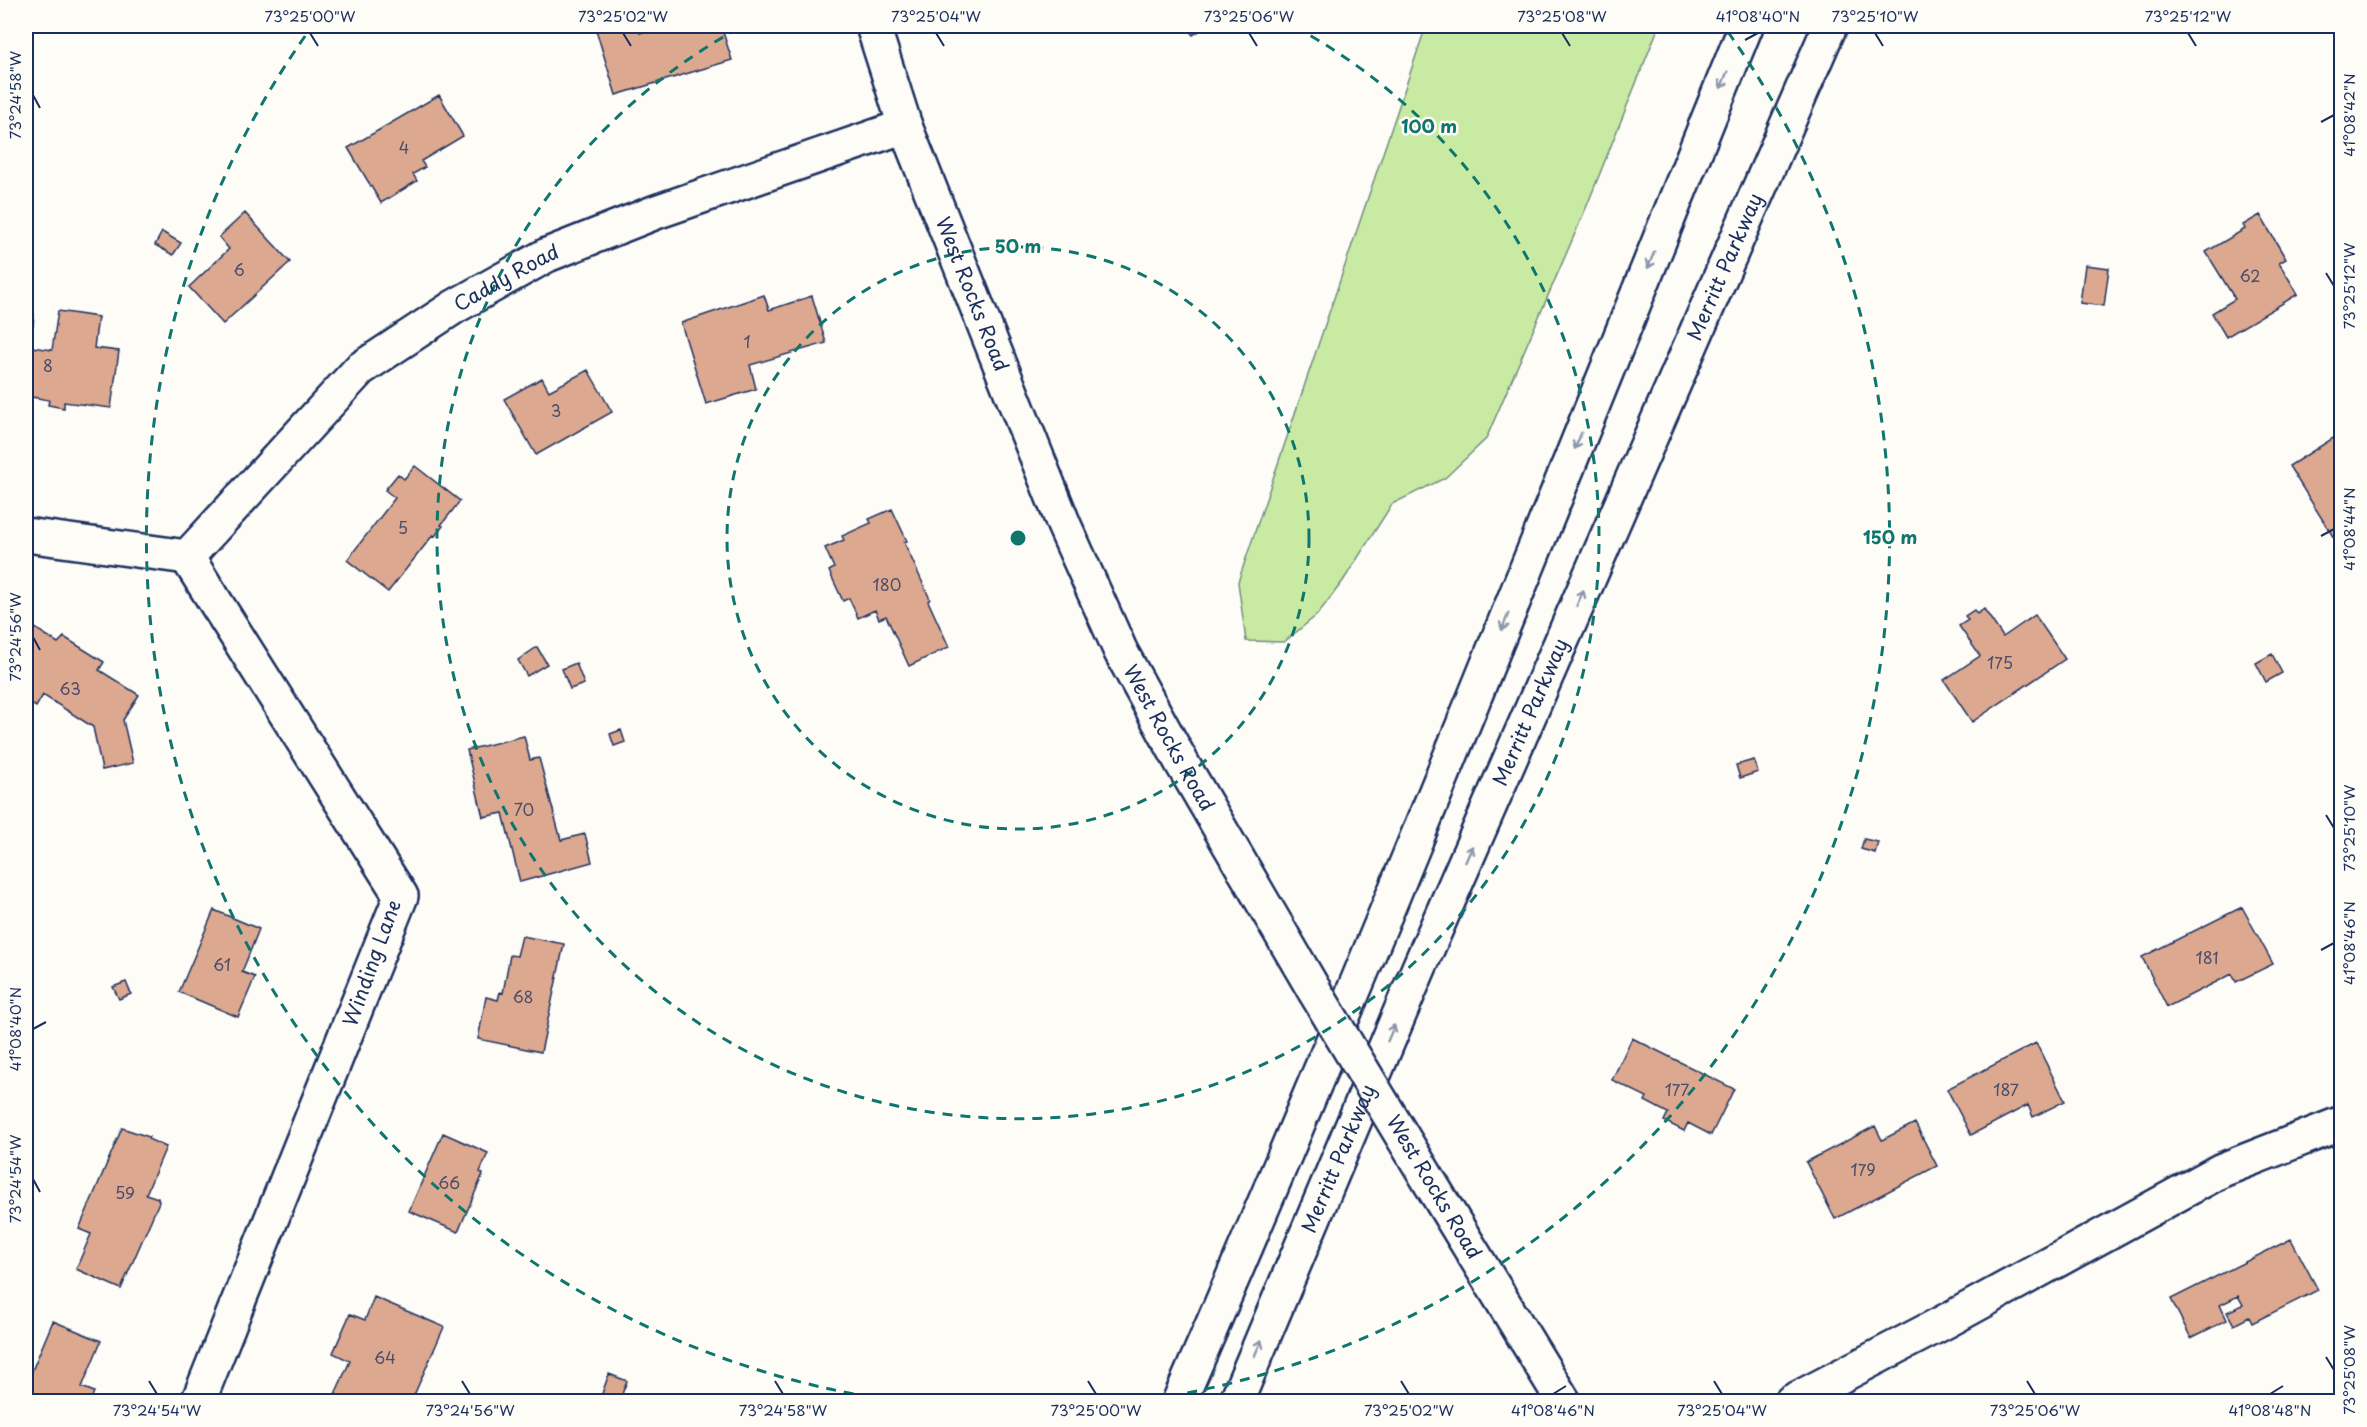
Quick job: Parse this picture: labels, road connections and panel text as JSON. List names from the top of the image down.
{
  "streets": {
    "main road": [
      "Merritt Parkway",
      "Caddy Road",
      "West Rocks Road",
      "Winding Lane"
    ]
  },
  "crossings": [
    ["Caddy Road", "West Rocks Road"],
    ["Caddy Road", "Winding Lane"]
  ],
  "house_numbers": [
    "4",
    "6",
    "62",
    "1",
    "8",
    "3",
    "5",
    "180",
    "175",
    "63",
    "70",
    "181",
    "61",
    "68",
    "177",
    "187",
    "179",
    "66",
    "59",
    "64"
  ],
  "coordinates": [
    "73°25'00\"W",
    "73°25'02\"W",
    "73°25'04\"W",
    "73°25'06\"W",
    "73°25'08\"W",
    "41°08'40\"N",
    "73°25'10\"W",
    "73°25'12\"W",
    "73°24'58\"W",
    "41°08'42\"N",
    "41°08'44\"N",
    "73°24'56\"W",
    "41°08'46\"N",
    "73°24'54\"W",
    "41°08'48\"N"
  ],
  "rings": ["100 m", "50 m", "150 m"]
}
